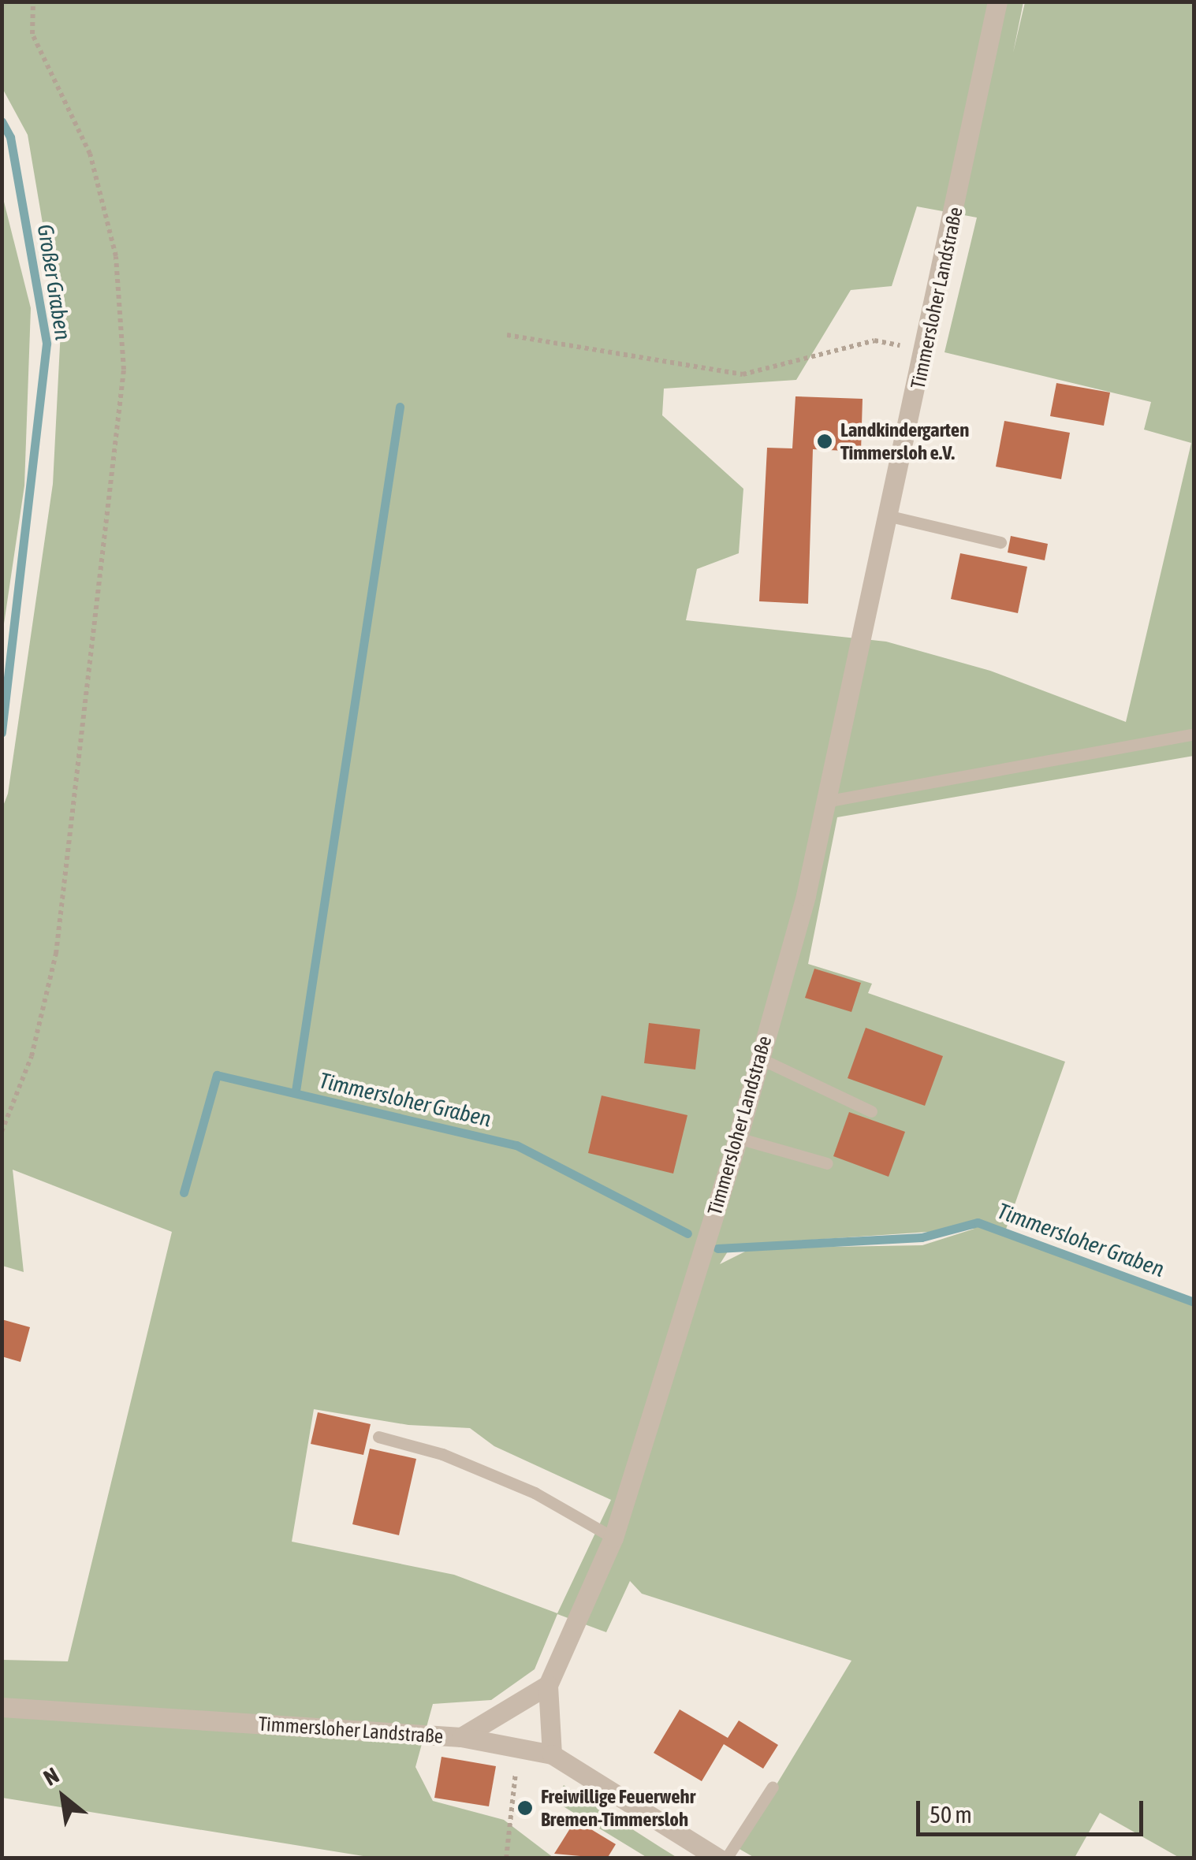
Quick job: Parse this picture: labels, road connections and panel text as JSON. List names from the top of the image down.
{
  "streets": {
    "street": ["Timmersloher Landstraße"]
  },
  "water": ["Großer Graben", "Timmersloher Graben"],
  "places": ["Landkindergarten Timmersloh e.V.", "Freiwillige Feuerwehr Bremen-Timmersloh"],
  "scale_bar": "50 m",
  "north": "top left"
}
